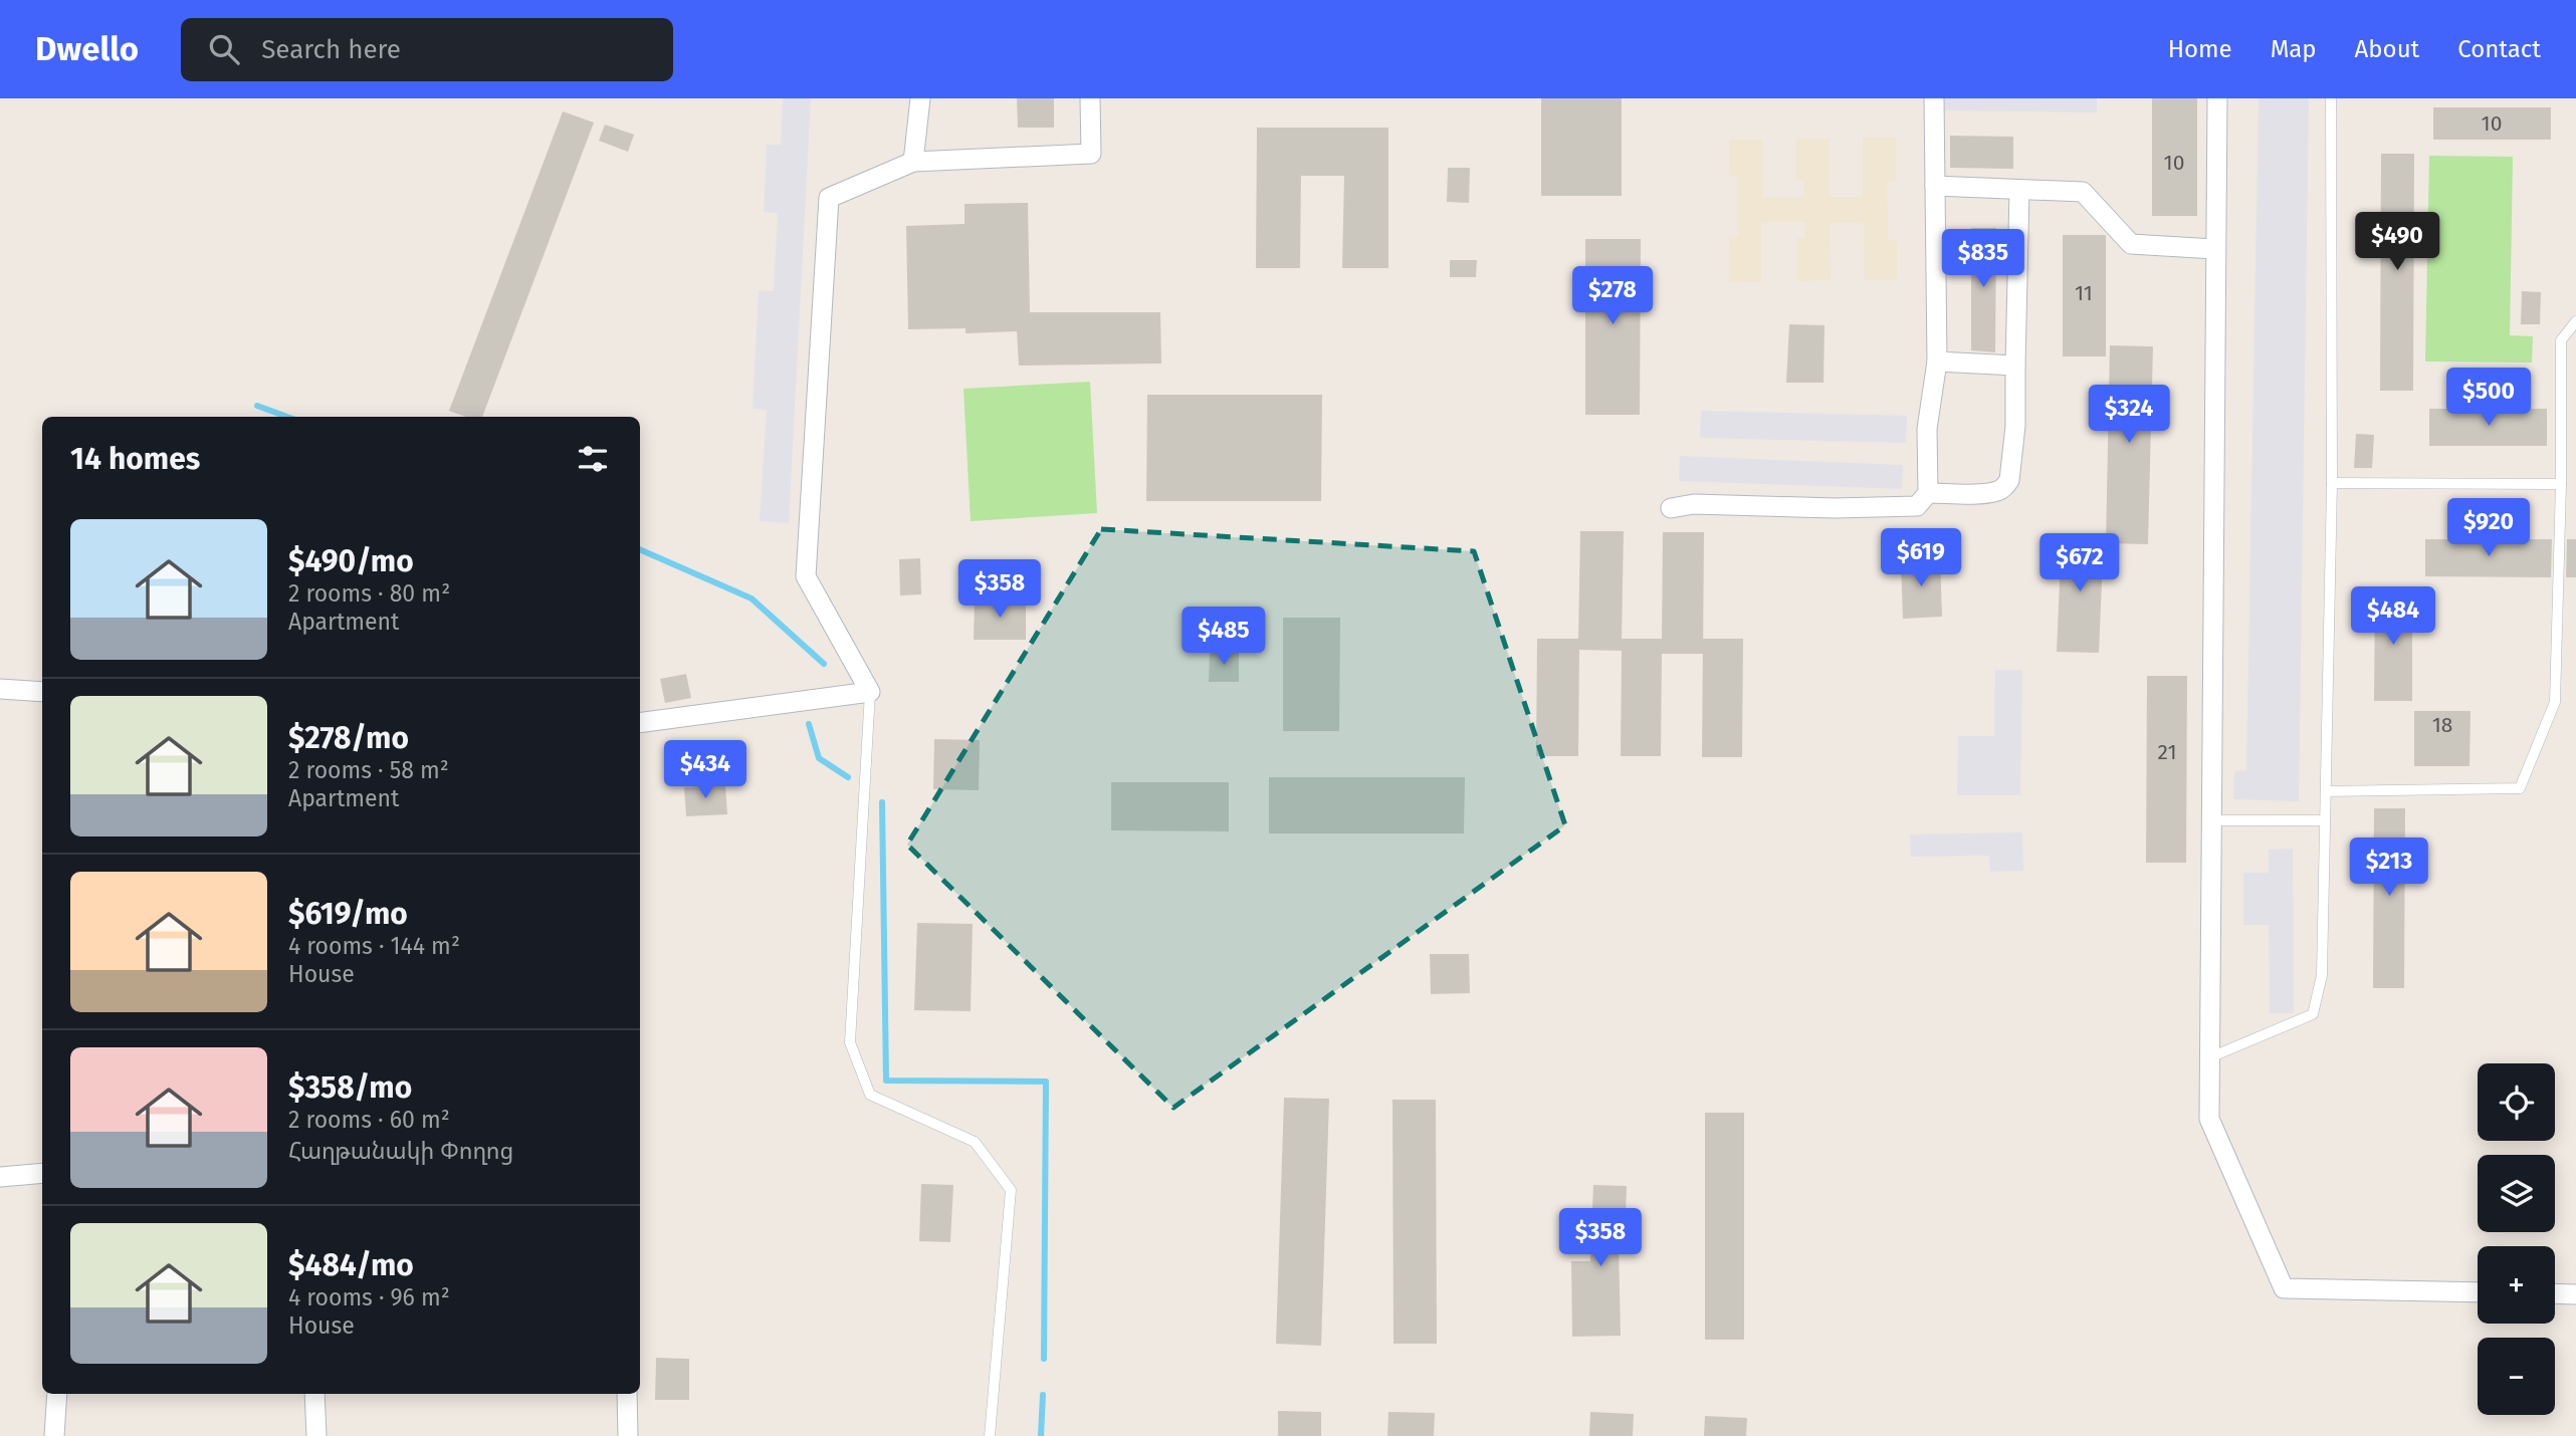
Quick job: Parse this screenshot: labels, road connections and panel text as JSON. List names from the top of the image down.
{
  "house_numbers": [
    "10",
    "10",
    "11",
    "18",
    "21"
  ],
  "page": {
    "header": "Dwello",
    "search": "Search here",
    "nav": [
      "Home",
      "Map",
      "About",
      "Contact"
    ],
    "price": [
      "$490",
      "$835",
      "$278",
      "$500",
      "$324",
      "$920",
      "$619",
      "$672",
      "$358",
      "$484",
      "$485",
      "$434",
      "$213",
      "$358"
    ],
    "heading": "14 homes",
    "list": [
      {
        "name": "$490/mo",
        "note": "2 rooms · 80 m² · Apartment"
      },
      {
        "name": "$278/mo",
        "note": "2 rooms · 58 m² · Apartment"
      },
      {
        "name": "$619/mo",
        "note": "4 rooms · 144 m² · House"
      },
      {
        "name": "$358/mo",
        "note": "2 rooms · 60 m² · Հաղթանակի Փողոց"
      },
      {
        "name": "$484/mo",
        "note": "4 rooms · 96 m² · House"
      }
    ],
    "map_buttons": ["+", "−"]
  }
}
